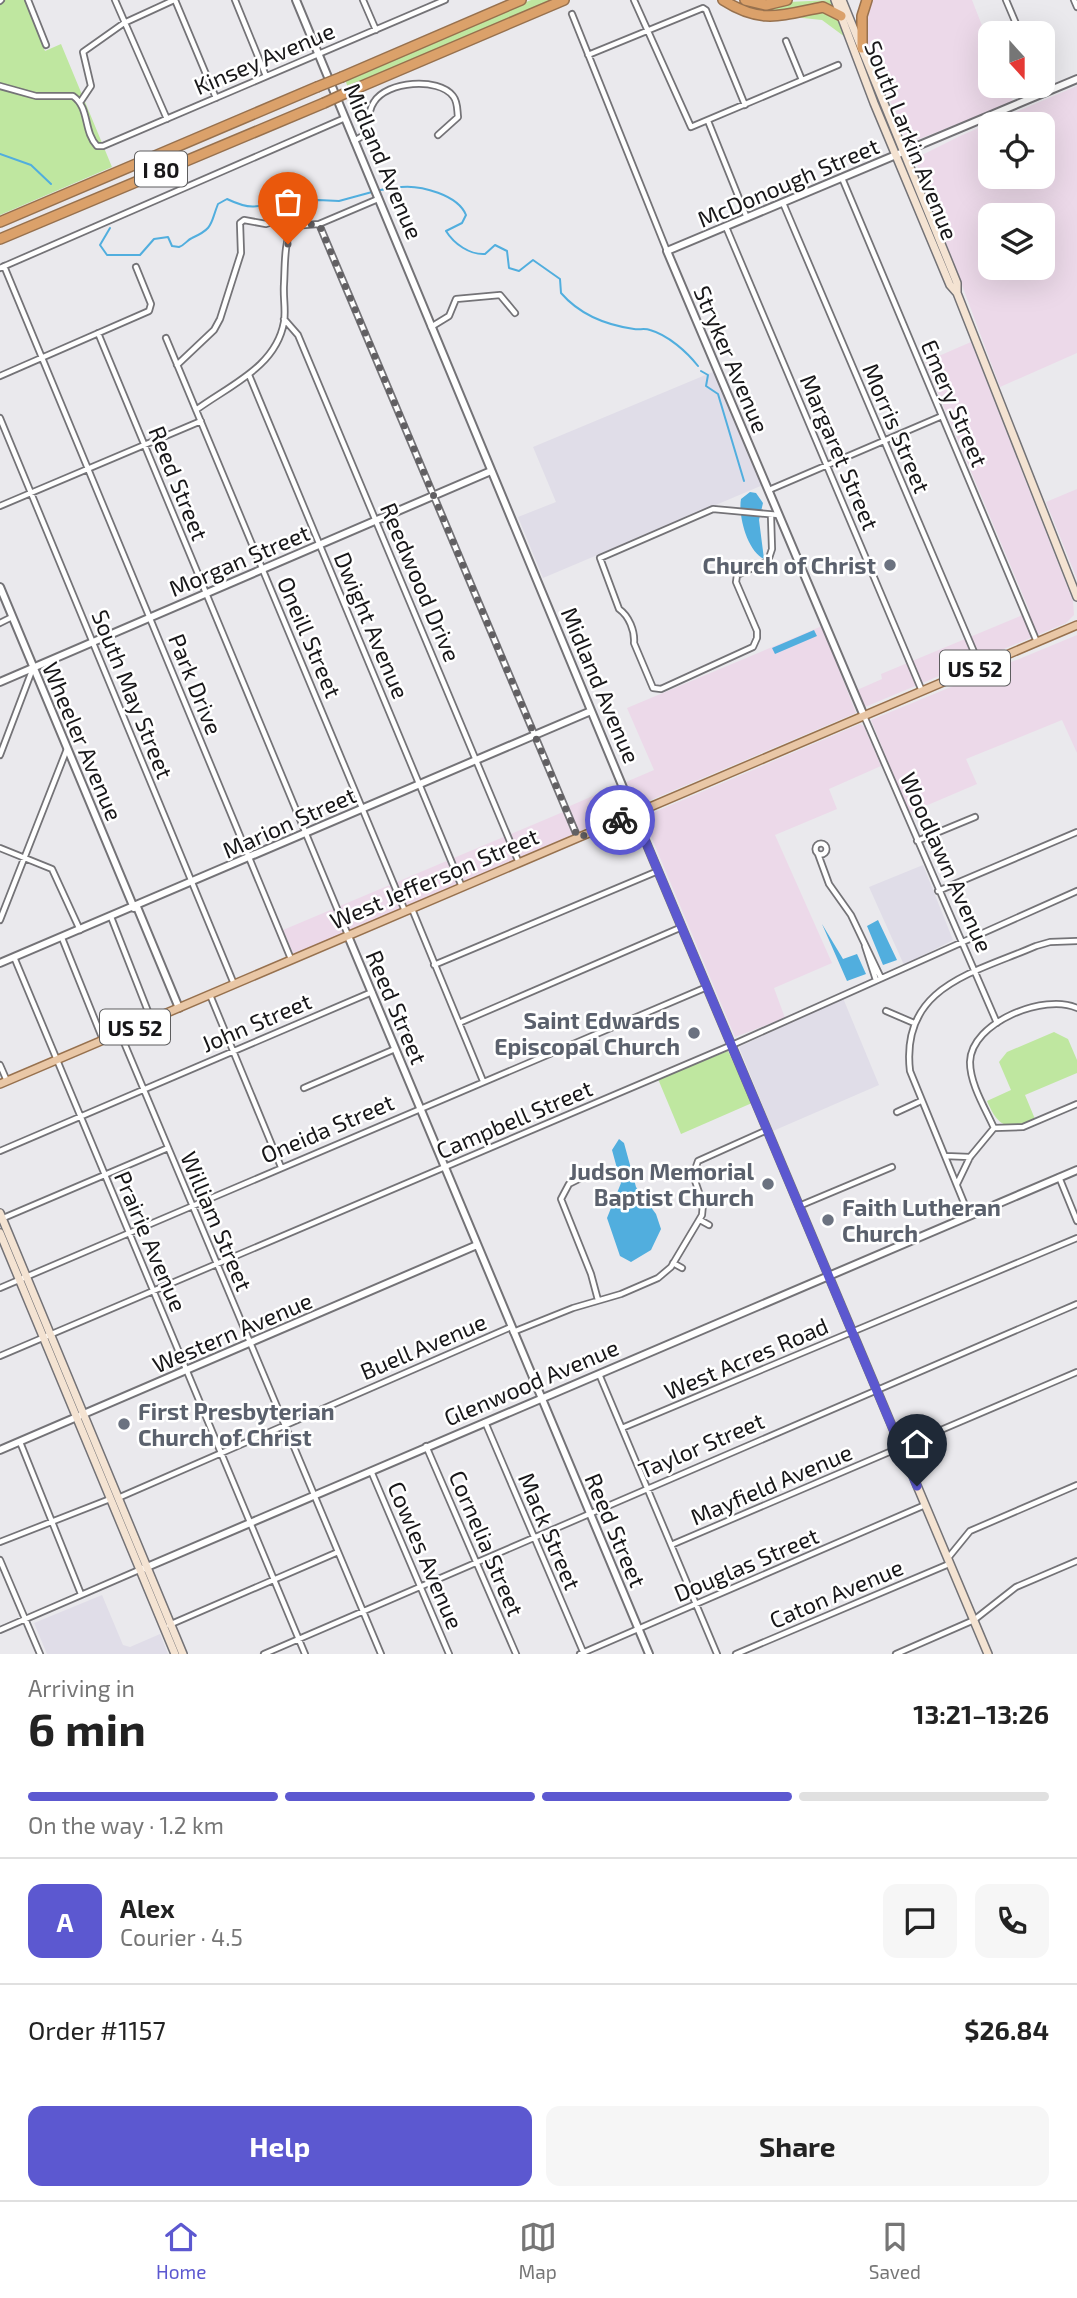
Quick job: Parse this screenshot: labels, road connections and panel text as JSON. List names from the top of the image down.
{
  "streets": {
    "highway": ["I 80"],
    "main road": [
      "South Larkin Avenue",
      "Midland Avenue",
      "US 52",
      "West Jefferson Street"
    ],
    "street": [
      "Kinsey Avenue",
      "McDonough Street",
      "Stryker Avenue",
      "Emery Street",
      "Morris Street",
      "Margaret Street",
      "Reed Street",
      "Morgan Street",
      "Reedwood Drive",
      "Dwight Avenue",
      "Oneill Street",
      "Park Drive",
      "South May Street",
      "Wheeler Avenue",
      "Marion Street",
      "Woodlawn Avenue",
      "John Street",
      "Campbell Street",
      "Oneida Street",
      "William Street",
      "Prairie Avenue",
      "Western Avenue",
      "Buell Avenue",
      "West Acres Road",
      "Glenwood Avenue",
      "Taylor Street",
      "Mayfield Avenue",
      "Mack Street",
      "Cornelia Street",
      "Cowles Avenue",
      "Douglas Street",
      "Caton Avenue"
    ]
  },
  "crossings": [
    ["Kinsey Avenue", "Midland Avenue"],
    ["South Larkin Avenue", "McDonough Street"],
    ["Midland Avenue", "Morgan Street"],
    ["Midland Avenue", "Marion Street"],
    ["Midland Avenue", "West Jefferson Street"],
    ["Midland Avenue", "Campbell Street"],
    ["Midland Avenue", "Oneida Street"],
    ["Midland Avenue", "West Acres Road"],
    ["Midland Avenue", "Glenwood Avenue"],
    ["Midland Avenue", "Taylor Street"],
    ["Midland Avenue", "Mayfield Avenue"],
    ["Midland Avenue", "Douglas Street"],
    ["Midland Avenue", "Caton Avenue"],
    ["McDonough Street", "Stryker Avenue"],
    ["McDonough Street", "Emery Street"],
    ["McDonough Street", "Morris Street"],
    ["McDonough Street", "Margaret Street"],
    ["Stryker Avenue", "Woodlawn Avenue"],
    ["Stryker Avenue", "West Jefferson Street"],
    ["Emery Street", "West Jefferson Street"],
    ["Morris Street", "West Jefferson Street"],
    ["Margaret Street", "West Jefferson Street"],
    ["Reed Street", "Morgan Street"],
    ["Reed Street", "Marion Street"],
    ["Reed Street", "West Jefferson Street"],
    ["Reed Street", "John Street"],
    ["Reed Street", "Campbell Street"],
    ["Reed Street", "Oneida Street"],
    ["Reed Street", "Western Avenue"],
    ["Reed Street", "Buell Avenue"],
    ["Reed Street", "Glenwood Avenue"],
    ["Reed Street", "Taylor Street"],
    ["Reed Street", "Douglas Street"],
    ["Morgan Street", "Reedwood Drive"],
    ["Morgan Street", "Dwight Avenue"],
    ["Morgan Street", "Oneill Street"],
    ["Morgan Street", "Park Drive"],
    ["Morgan Street", "South May Street"],
    ["Morgan Street", "Wheeler Avenue"],
    ["Reedwood Drive", "Marion Street"],
    ["Reedwood Drive", "West Jefferson Street"],
    ["Dwight Avenue", "Marion Street"],
    ["Dwight Avenue", "West Jefferson Street"],
    ["Oneill Street", "Marion Street"],
    ["Oneill Street", "West Jefferson Street"],
    ["Oneill Street", "Oneida Street"],
    ["Park Drive", "Marion Street"],
    ["Park Drive", "West Jefferson Street"],
    ["South May Street", "Marion Street"],
    ["South May Street", "West Jefferson Street"],
    ["Wheeler Avenue", "Marion Street"],
    ["Wheeler Avenue", "West Jefferson Street"],
    ["Marion Street", "Prairie Avenue"],
    ["Woodlawn Avenue", "West Jefferson Street"],
    ["Woodlawn Avenue", "Campbell Street"],
    ["West Jefferson Street", "William Street"],
    ["West Jefferson Street", "Prairie Avenue"],
    ["John Street", "William Street"],
    ["John Street", "Prairie Avenue"],
    ["Campbell Street", "William Street"],
    ["Campbell Street", "Prairie Avenue"],
    ["Oneida Street", "William Street"],
    ["Oneida Street", "Prairie Avenue"],
    ["William Street", "Western Avenue"],
    ["William Street", "Buell Avenue"],
    ["William Street", "Glenwood Avenue"],
    ["William Street", "Taylor Street"],
    ["Prairie Avenue", "Western Avenue"],
    ["Prairie Avenue", "Buell Avenue"],
    ["Prairie Avenue", "Glenwood Avenue"],
    ["Prairie Avenue", "Taylor Street"],
    ["Glenwood Avenue", "Mack Street"],
    ["Glenwood Avenue", "Cornelia Street"],
    ["Glenwood Avenue", "Cowles Avenue"],
    ["Taylor Street", "Mack Street"],
    ["Taylor Street", "Cornelia Street"],
    ["Taylor Street", "Cowles Avenue"],
    ["Mack Street", "Douglas Street"]
  ],
  "places": [
    "Church of Christ",
    "Saint Edwards Episcopal Church",
    "Judson Memorial Baptist Church",
    "Faith Lutheran Church",
    "First Presbyterian Church of Christ"
  ],
  "north": "bottom",
  "page": {
    "heading": ["6 min", "Arriving in", "13:21–13:26"],
    "panel": [
      "Alex",
      "Courier · 4.5",
      "Order #1157",
      "$26.84"
    ],
    "bar": "On the way · 1.2 km",
    "round": "A",
    "buttons": ["Help", "Share"],
    "tabs": ["Home", "Map", "Saved"]
  }
}
